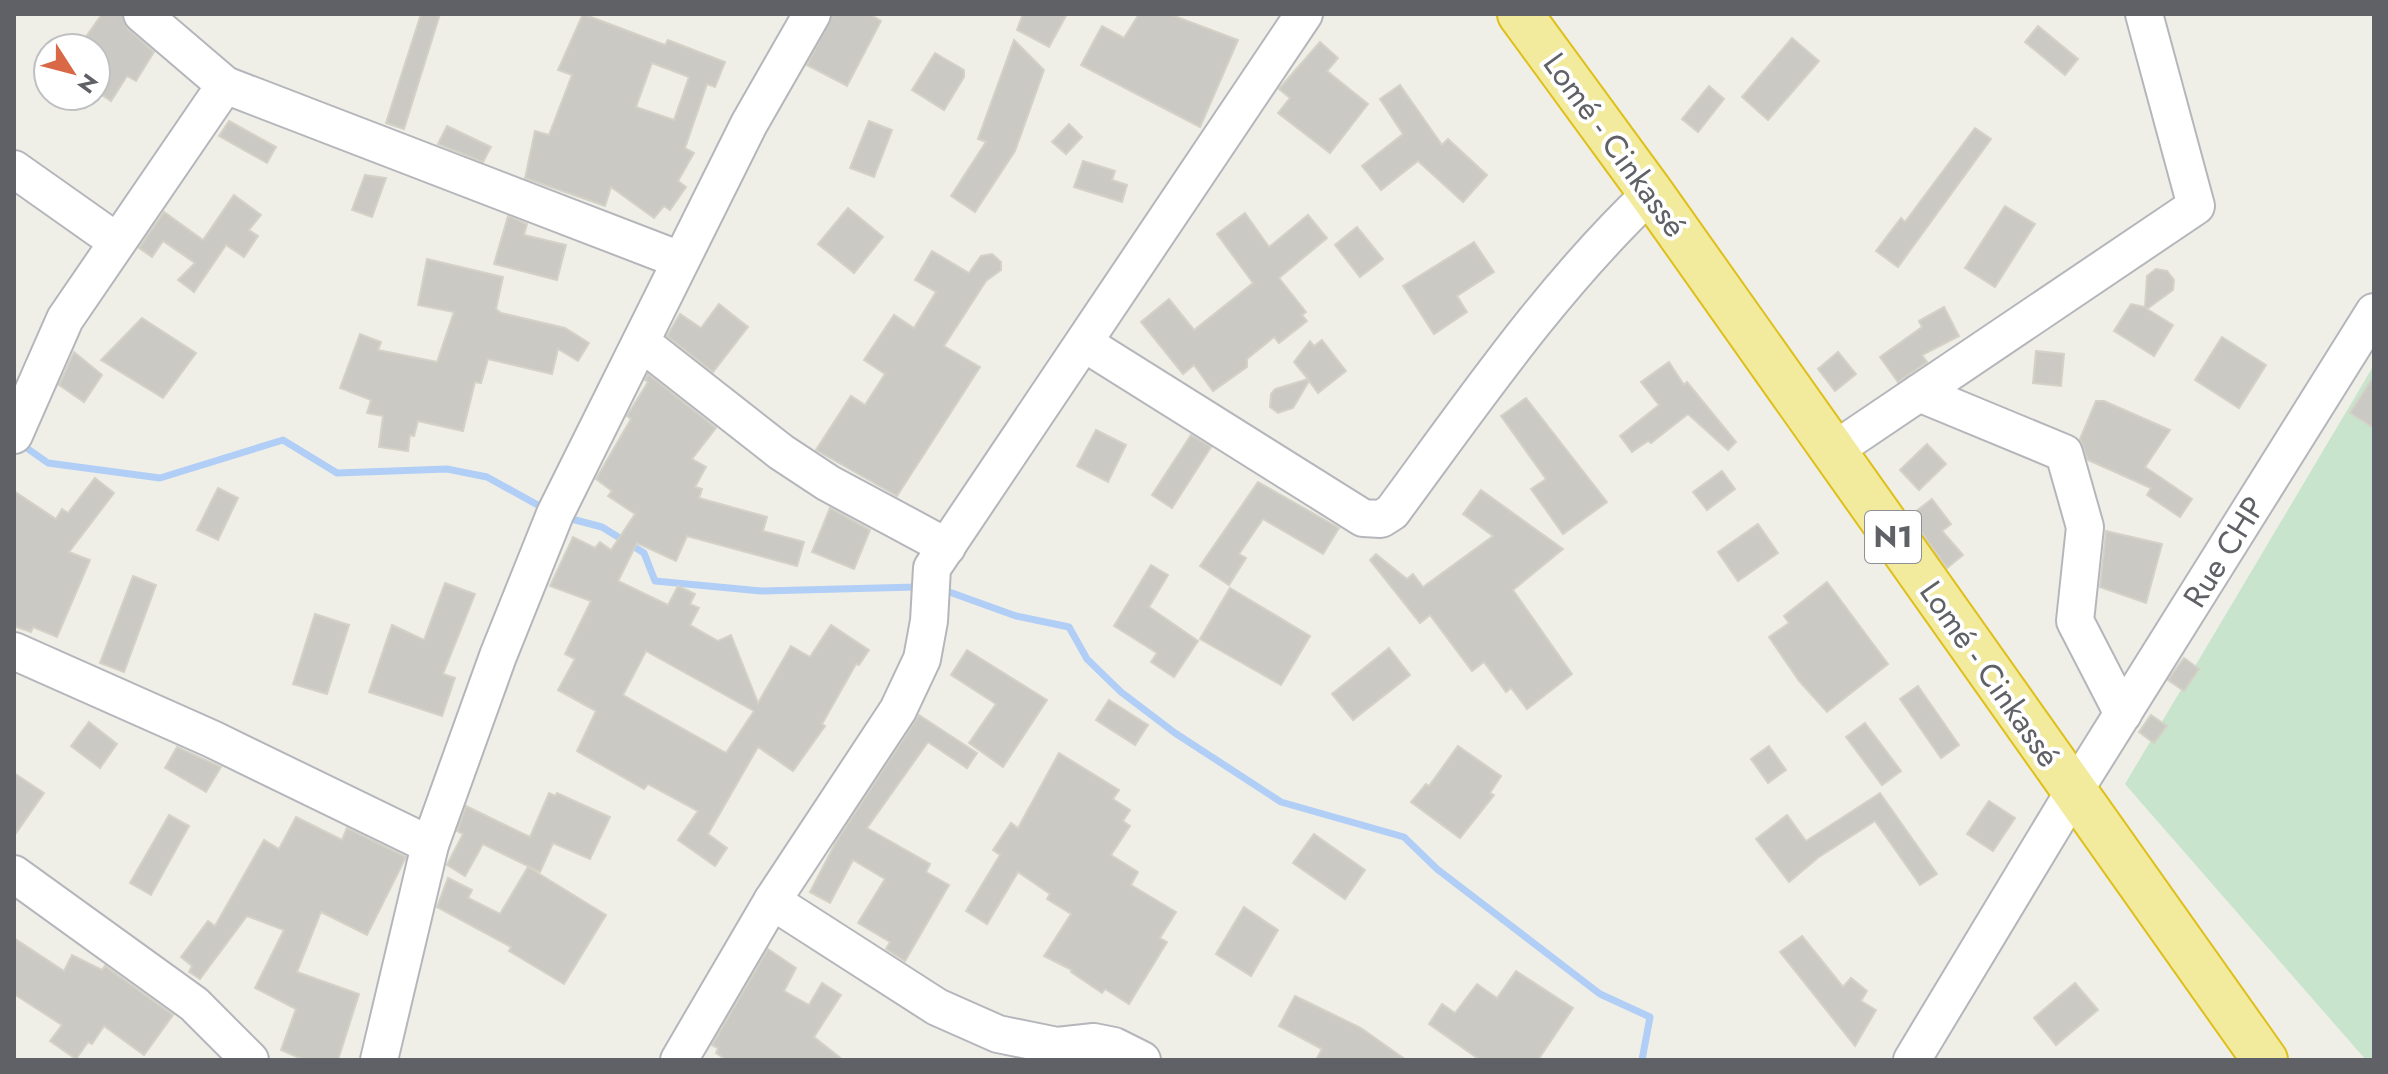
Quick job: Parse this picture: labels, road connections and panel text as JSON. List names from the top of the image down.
{
  "streets": {
    "highway": ["Lomé - Cinkassé", "N1"],
    "street": ["Rue CHP"]
  },
  "crossings": [
    ["Lomé - Cinkassé", "Rue CHP"]
  ],
  "north": "bottom right"
}
